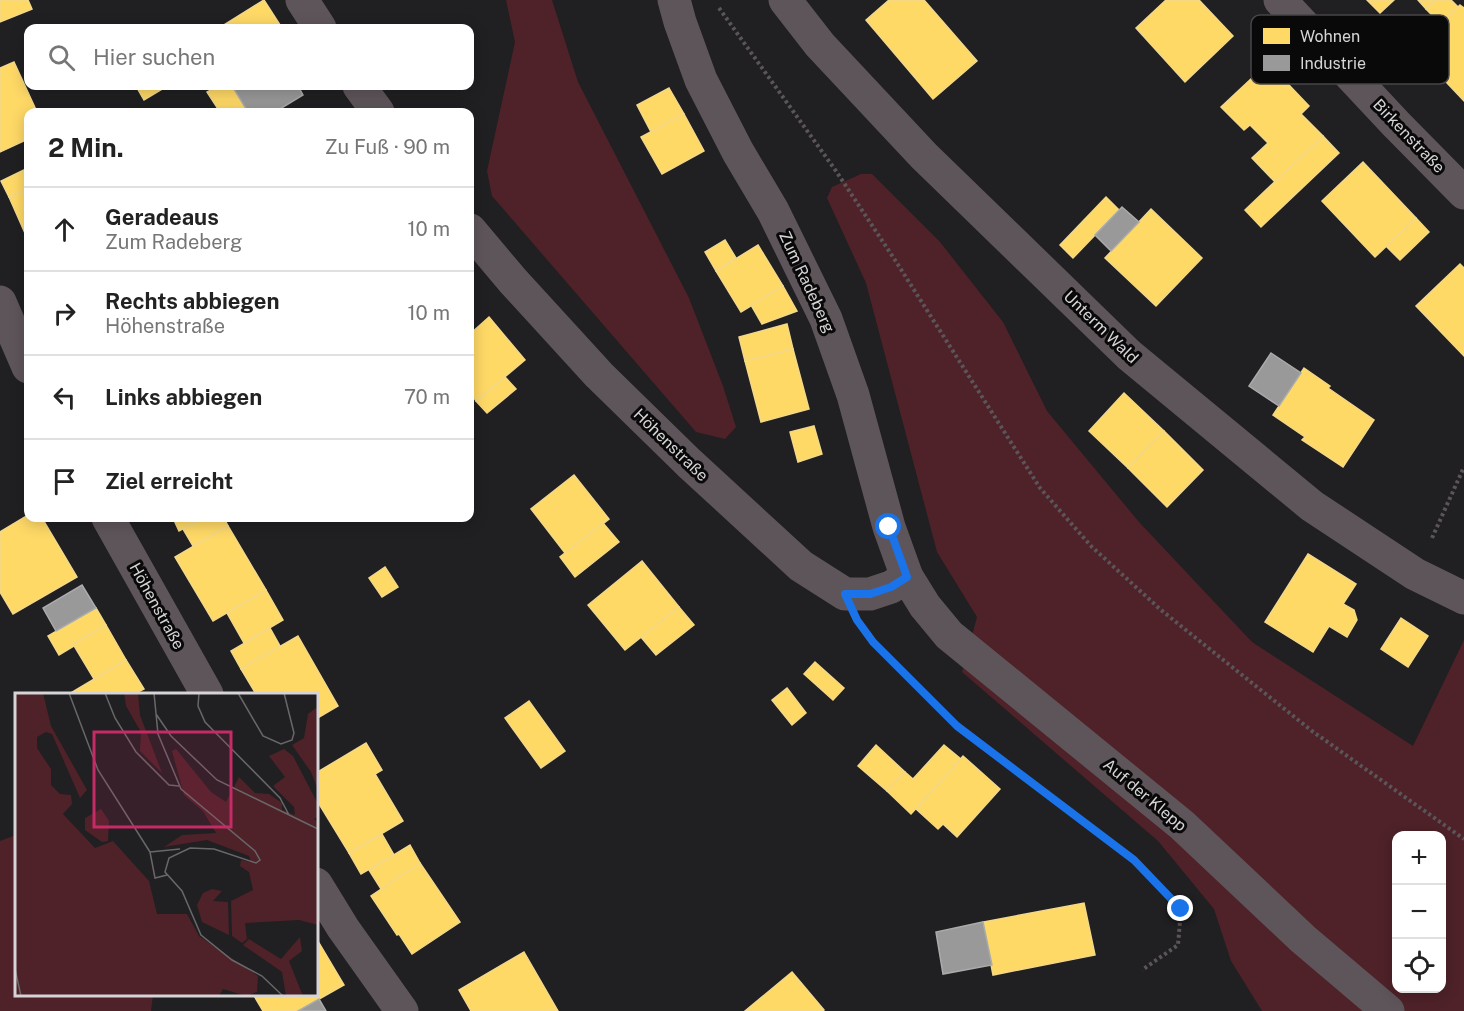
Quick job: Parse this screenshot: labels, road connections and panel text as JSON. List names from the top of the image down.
{
  "streets": {
    "street": [
      "Birkenstraße",
      "Zum Radeberg",
      "Unterm Wald",
      "Höhenstraße",
      "Auf der Klepp"
    ]
  },
  "crossings": [
    ["Zum Radeberg", "Auf der Klepp"]
  ],
  "legend": ["Wohnen", "Industrie"],
  "page": {
    "search": "Hier suchen",
    "heading": ["2 Min.", "Zu Fuß · 90 m"],
    "list": [
      ["Geradeaus", "Zum Radeberg", "10 m"],
      ["Rechts abbiegen", "Höhenstraße", "10 m"],
      ["Links abbiegen", "70 m"],
      "Ziel erreicht"
    ],
    "map_buttons": ["+", "−"]
  }
}
